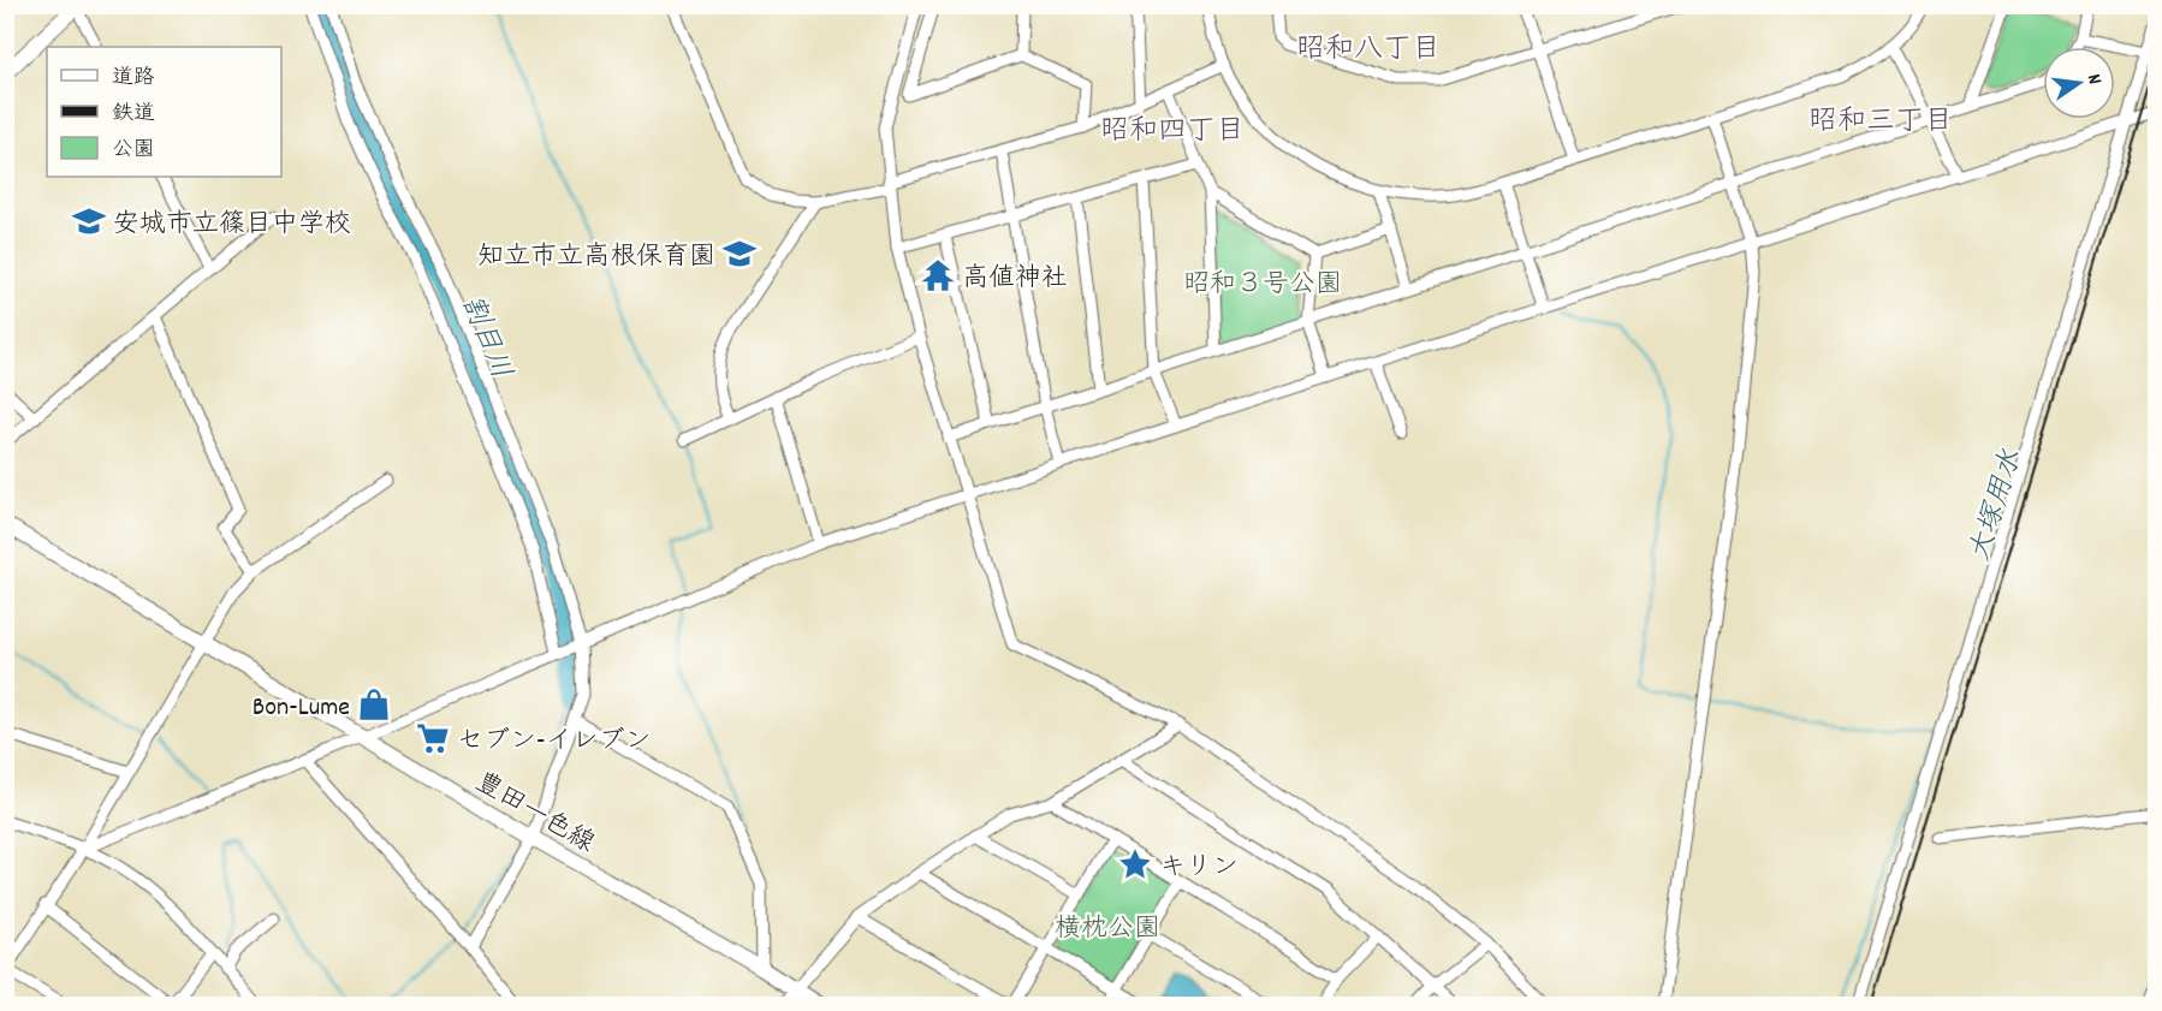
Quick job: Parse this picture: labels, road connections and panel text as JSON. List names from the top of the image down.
{
  "streets": {
    "main road": ["豊田一色線"]
  },
  "districts": ["昭和八丁目", "昭和三丁目", "昭和四丁目"],
  "water": ["割目川", "大塚用水"],
  "parks": ["昭和３号公園", "横枕公園"],
  "places": {
    "school or university": ["安城市立篠目中学校", "知立市立高根保育園"],
    "temple": ["高値神社"],
    "shop": ["Bon-Lume"],
    "supermarket": ["セブン-イレブン"],
    "place": ["キリン"]
  },
  "legend": ["道路", "鉄道", "公園"],
  "north": "right"
}
